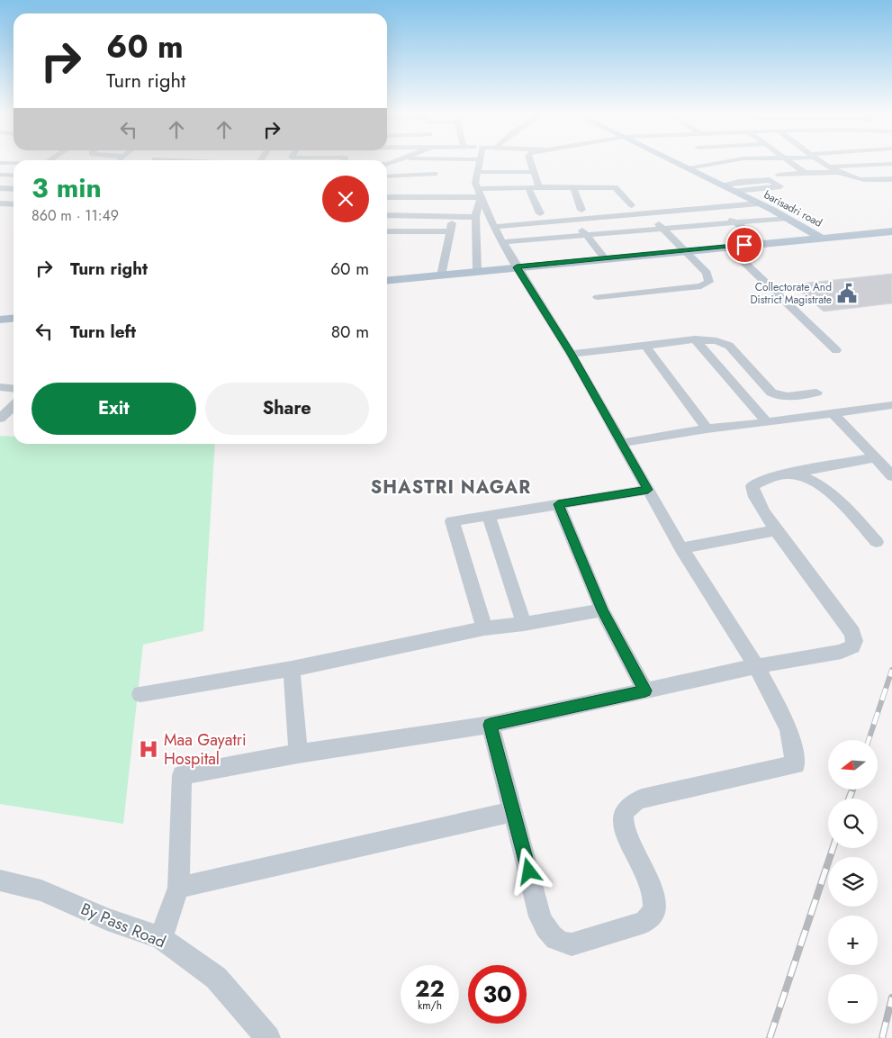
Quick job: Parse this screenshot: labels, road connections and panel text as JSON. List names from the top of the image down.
{
  "streets": {
    "main road": ["barisadri road"],
    "street": ["By Pass Road"]
  },
  "districts": ["SHASTRI NAGAR"],
  "places": {
    "public building": ["Collectorate And District Magistrate"],
    "hospital": ["Maa Gayatri Hospital"]
  },
  "north": "left",
  "page": {
    "turn": ["60 m", "Turn right"],
    "heading": ["3 min", "860 m · 11:49"],
    "list": [
      {
        "name": "Turn right",
        "value": "60 m"
      },
      {
        "name": "Turn left",
        "value": "80 m"
      }
    ],
    "buttons": ["Exit", "Share"],
    "map_buttons": ["+", "−"],
    "speed": "22 km/h",
    "limit": "30"
  }
}
